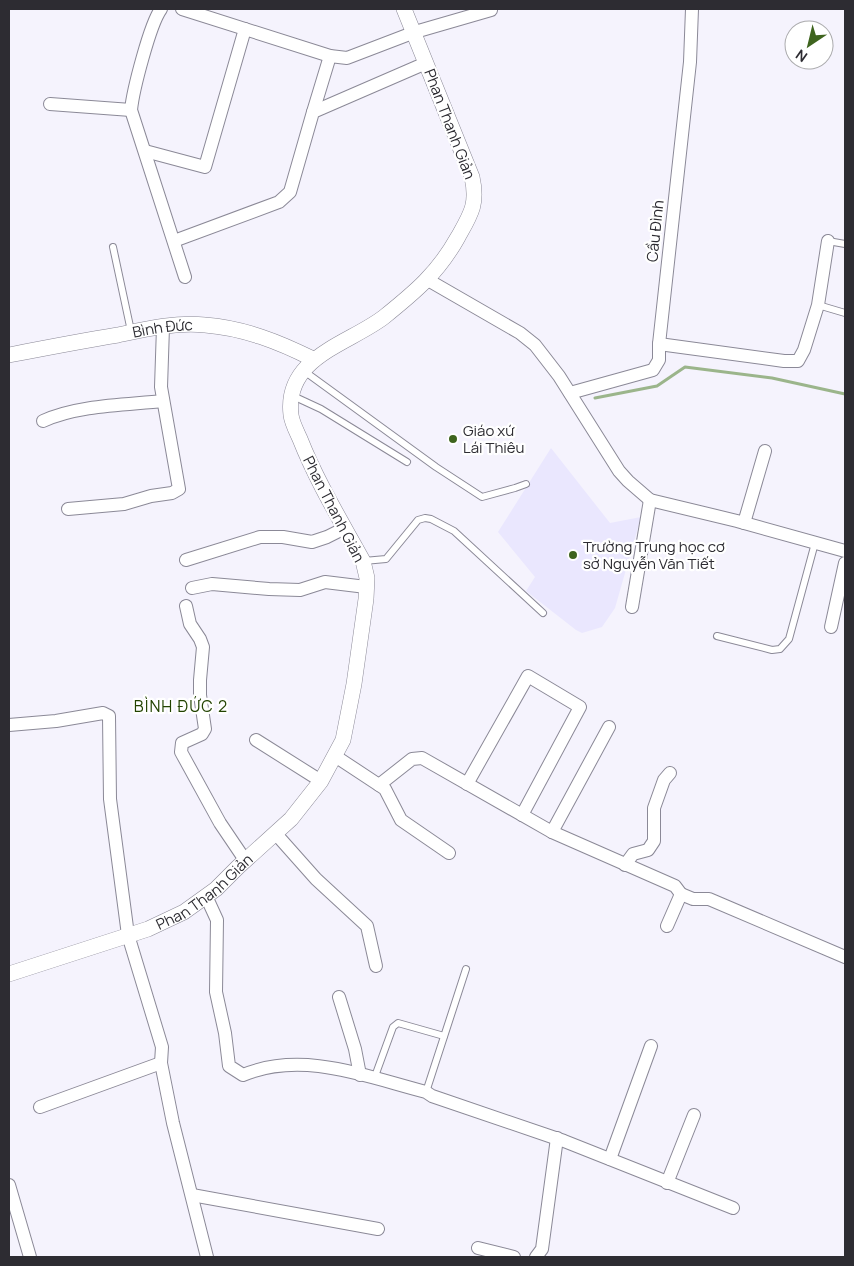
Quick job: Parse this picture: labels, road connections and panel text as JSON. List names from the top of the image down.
{
  "streets": {
    "street": ["Phan Thanh Giản", "Cầu Đình", "Bình Đức"]
  },
  "crossings": [
    ["Phan Thanh Giản", "Bình Đức"]
  ],
  "districts": ["BÌNH ĐỨC 2"],
  "places": ["Giáo xứ Lái Thiêu", "Trường Trung học cơ sở Nguyễn Văn Tiết"],
  "north": "bottom left"
}
